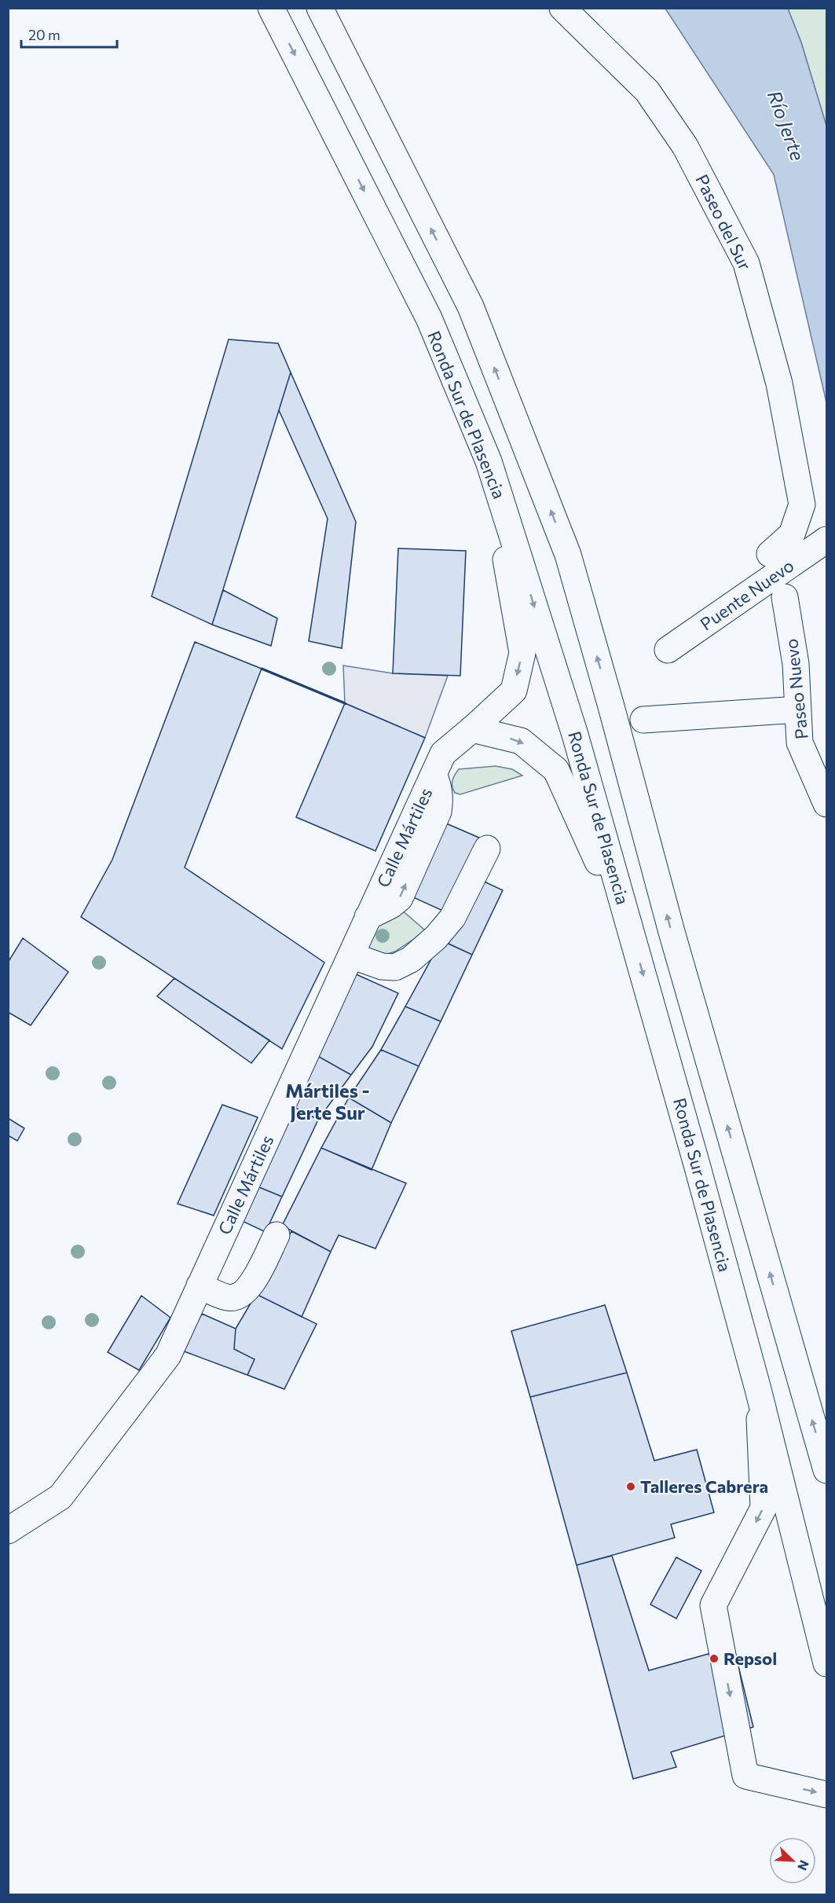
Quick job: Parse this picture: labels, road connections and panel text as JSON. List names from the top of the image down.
{
  "streets": {
    "main road": [
      "Paseo del Sur",
      "Ronda Sur de Plasencia",
      "Puente Nuevo",
      "Paseo Nuevo",
      "Calle Mártiles"
    ]
  },
  "crossings": [
    ["Ronda Sur de Plasencia", "Calle Mártiles"]
  ],
  "districts": ["Mártiles - Jerte Sur"],
  "water": ["Río Jerte"],
  "places": ["Talleres Cabrera", "Repsol"],
  "scale_bar": "20 m",
  "north": "bottom right"
}
